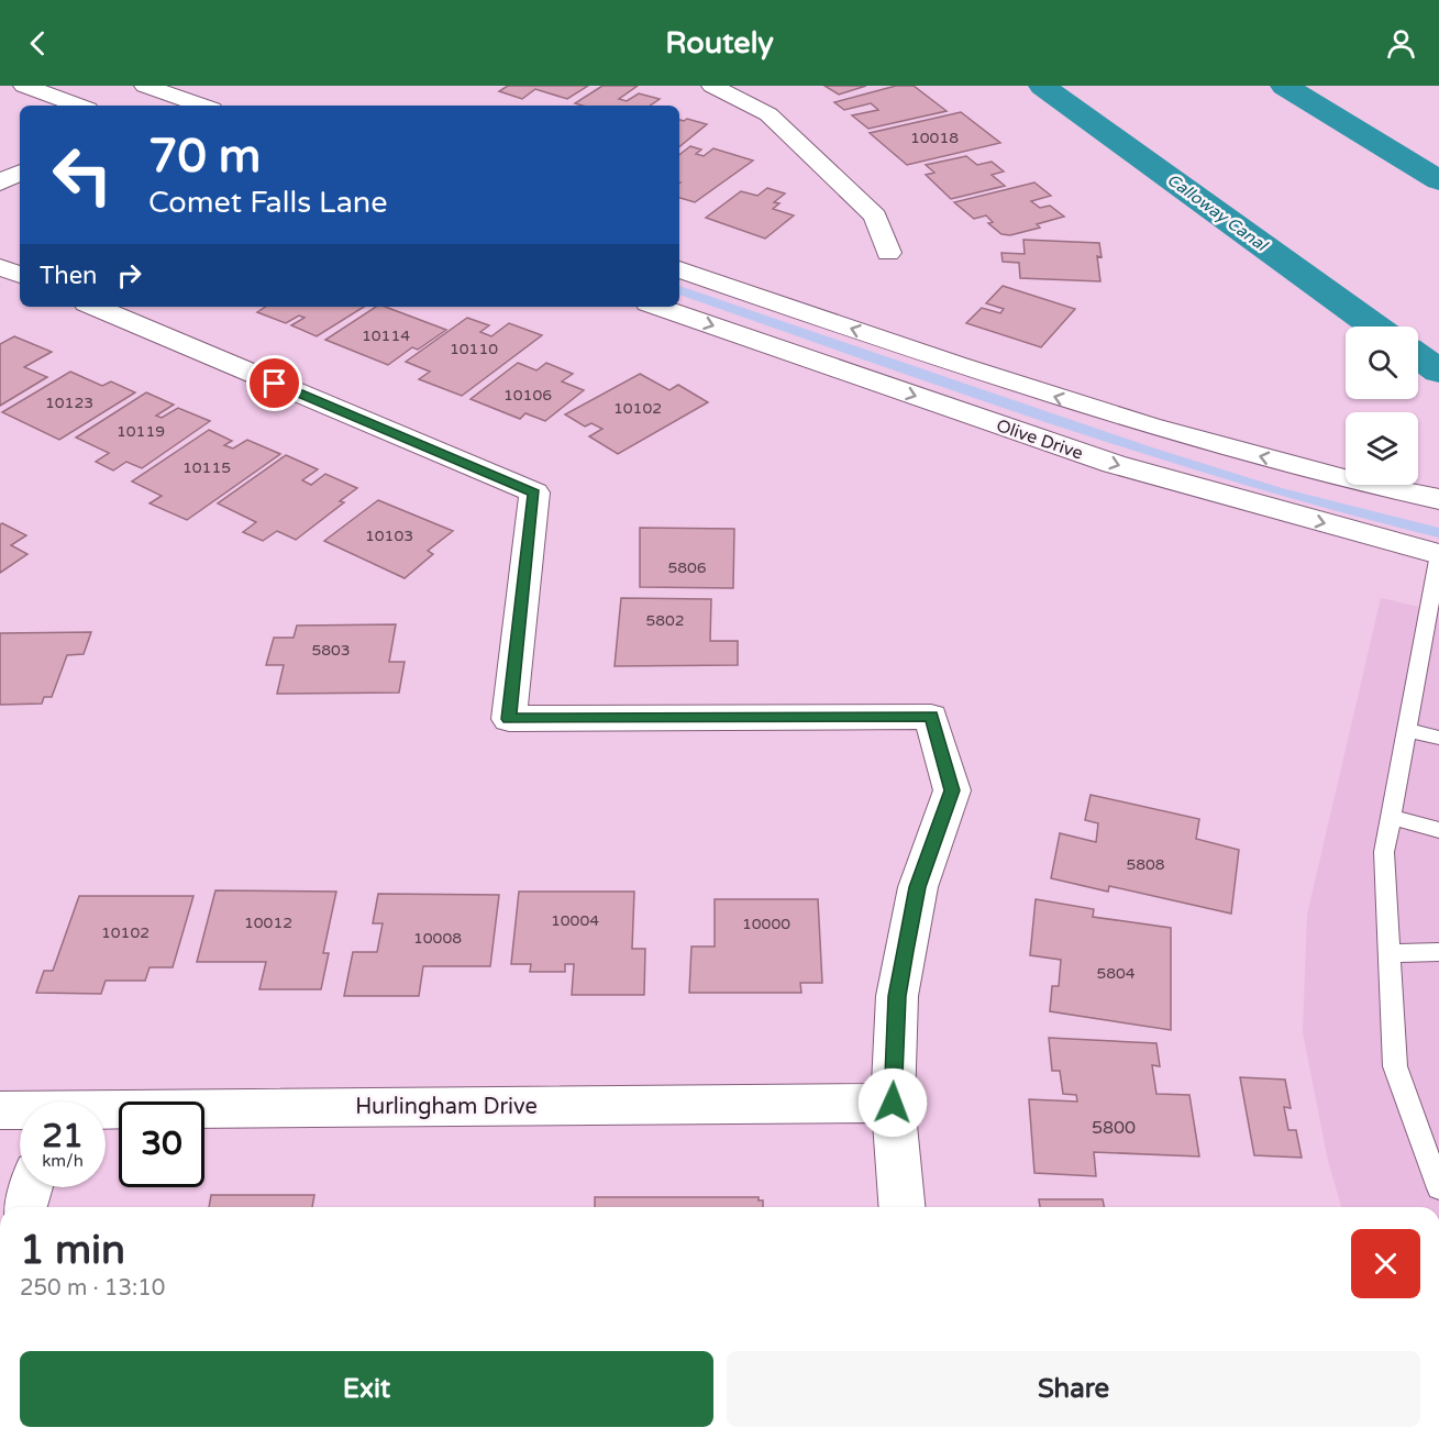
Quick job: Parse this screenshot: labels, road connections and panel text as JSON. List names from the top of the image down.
{
  "streets": {
    "street": ["Olive Drive", "Hurlingham Drive"]
  },
  "water": ["Calloway Canal"],
  "house_numbers": [
    "10018",
    "10114",
    "10110",
    "10106",
    "10123",
    "10102",
    "10119",
    "10115",
    "10103",
    "5806",
    "5802",
    "5803",
    "5808",
    "10004",
    "10012",
    "10000",
    "10102",
    "10008",
    "5804",
    "5800"
  ],
  "page": {
    "header": "Routely",
    "turn": ["70 m", "Comet Falls Lane"],
    "then": "Then",
    "speed": "21 km/h",
    "limit": "30",
    "heading": ["1 min", "250 m · 13:10"],
    "buttons": ["Exit", "Share"]
  }
}
